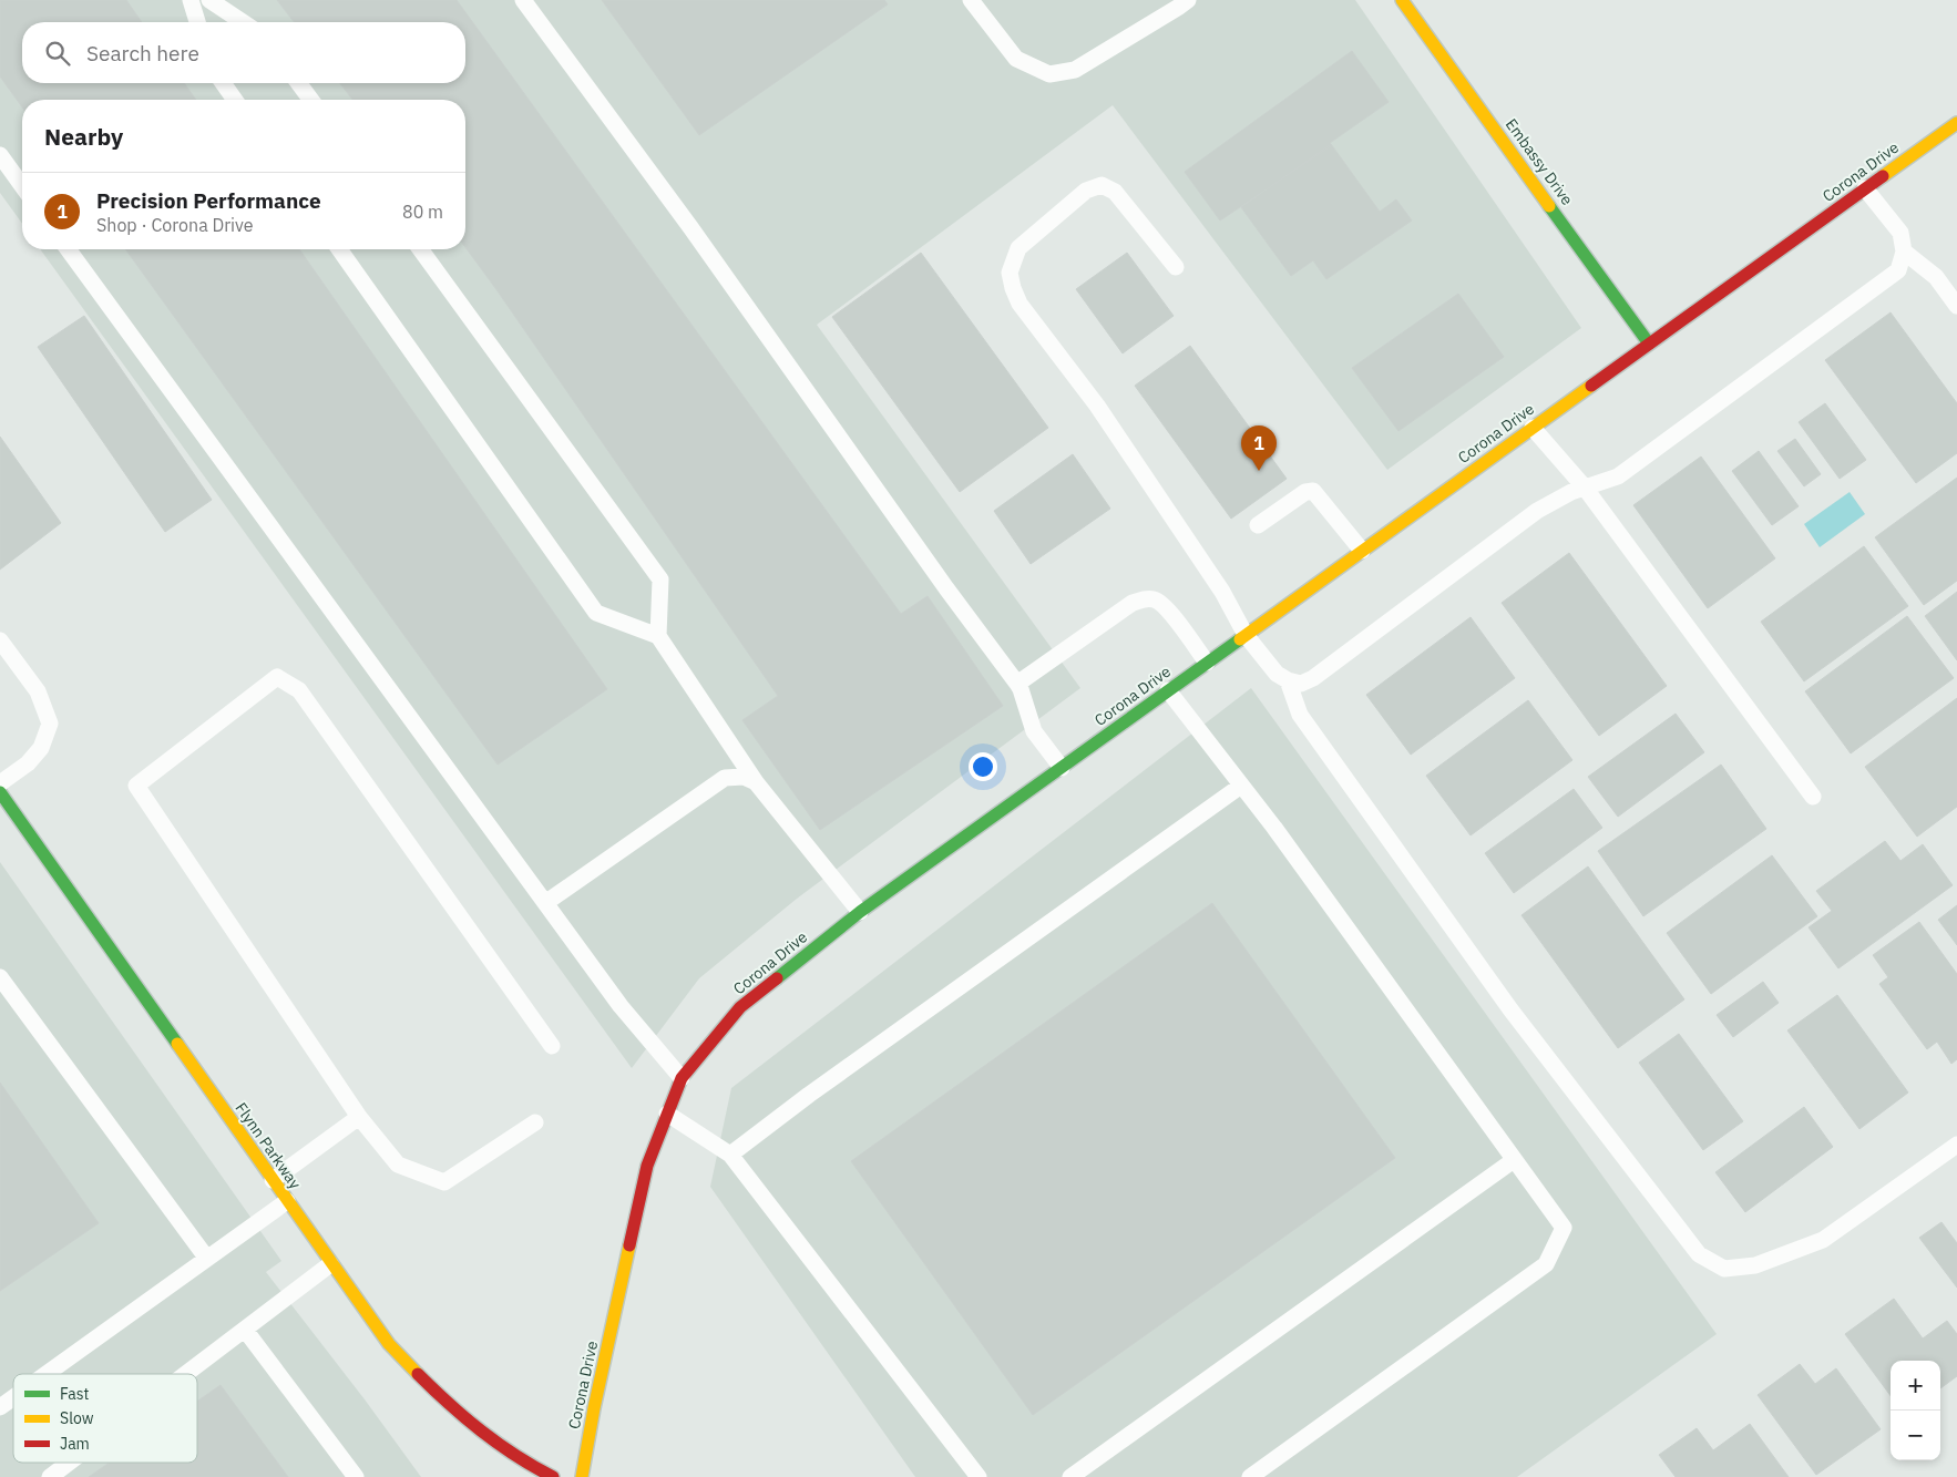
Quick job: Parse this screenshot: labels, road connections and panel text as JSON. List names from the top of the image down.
{
  "streets": {
    "street": ["Embassy Drive", "Corona Drive", "Flynn Parkway"]
  },
  "crossings": [
    ["Embassy Drive", "Corona Drive"]
  ],
  "legend": ["Fast", "Slow", "Jam"],
  "page": {
    "search": "Search here",
    "heading": "Nearby",
    "list": [
      {
        "mark": "1",
        "name": "Precision Performance",
        "note": "Shop · Corona Drive",
        "value": "80 m"
      }
    ],
    "pins": "1",
    "map_buttons": ["+", "−"]
  }
}
